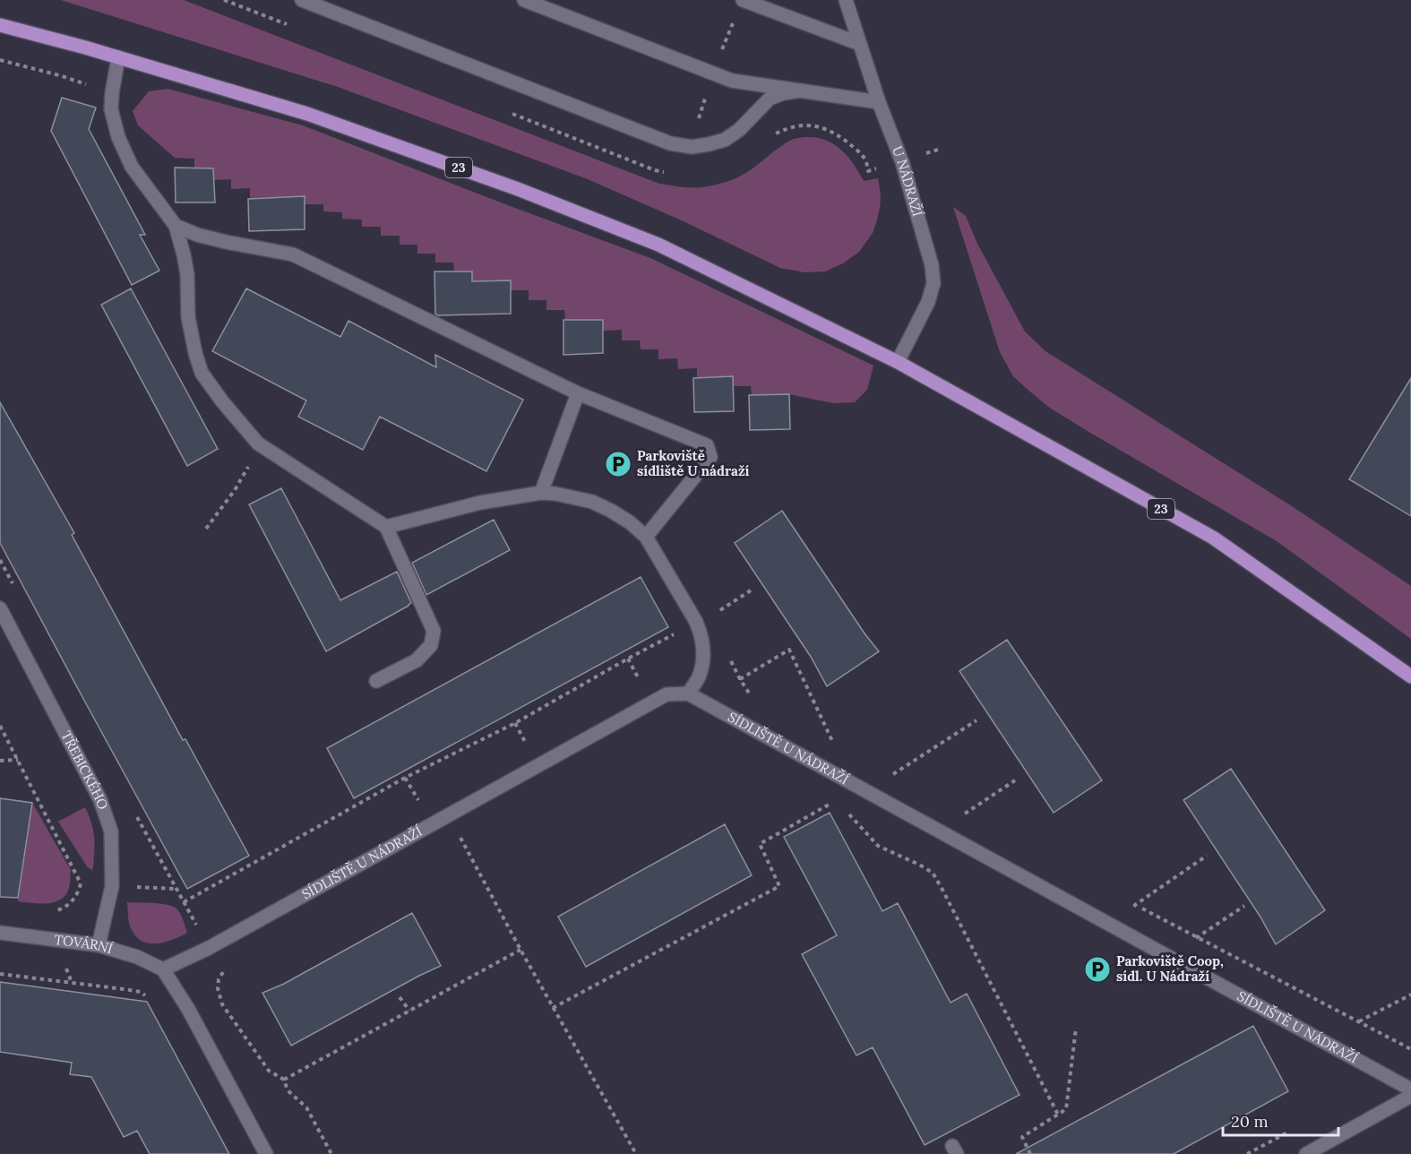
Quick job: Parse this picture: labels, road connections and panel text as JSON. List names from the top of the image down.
{
  "streets": {
    "main road": ["23"],
    "street": [
      "U NÁDRAŽÍ",
      "SÍDLIŠTĚ U NÁDRAŽÍ",
      "TŘEBICKÉHO",
      "TOVÁRNÍ"
    ]
  },
  "crossings": [
    ["23", "U NÁDRAŽÍ"],
    ["SÍDLIŠTĚ U NÁDRAŽÍ", "TOVÁRNÍ"],
    ["TŘEBICKÉHO", "TOVÁRNÍ"]
  ],
  "places": {
    "parking": ["Parkoviště sídliště U nádraží", "Parkoviště Coop, sídl. U Nádraží"]
  },
  "scale_bar": "20 m"
}
